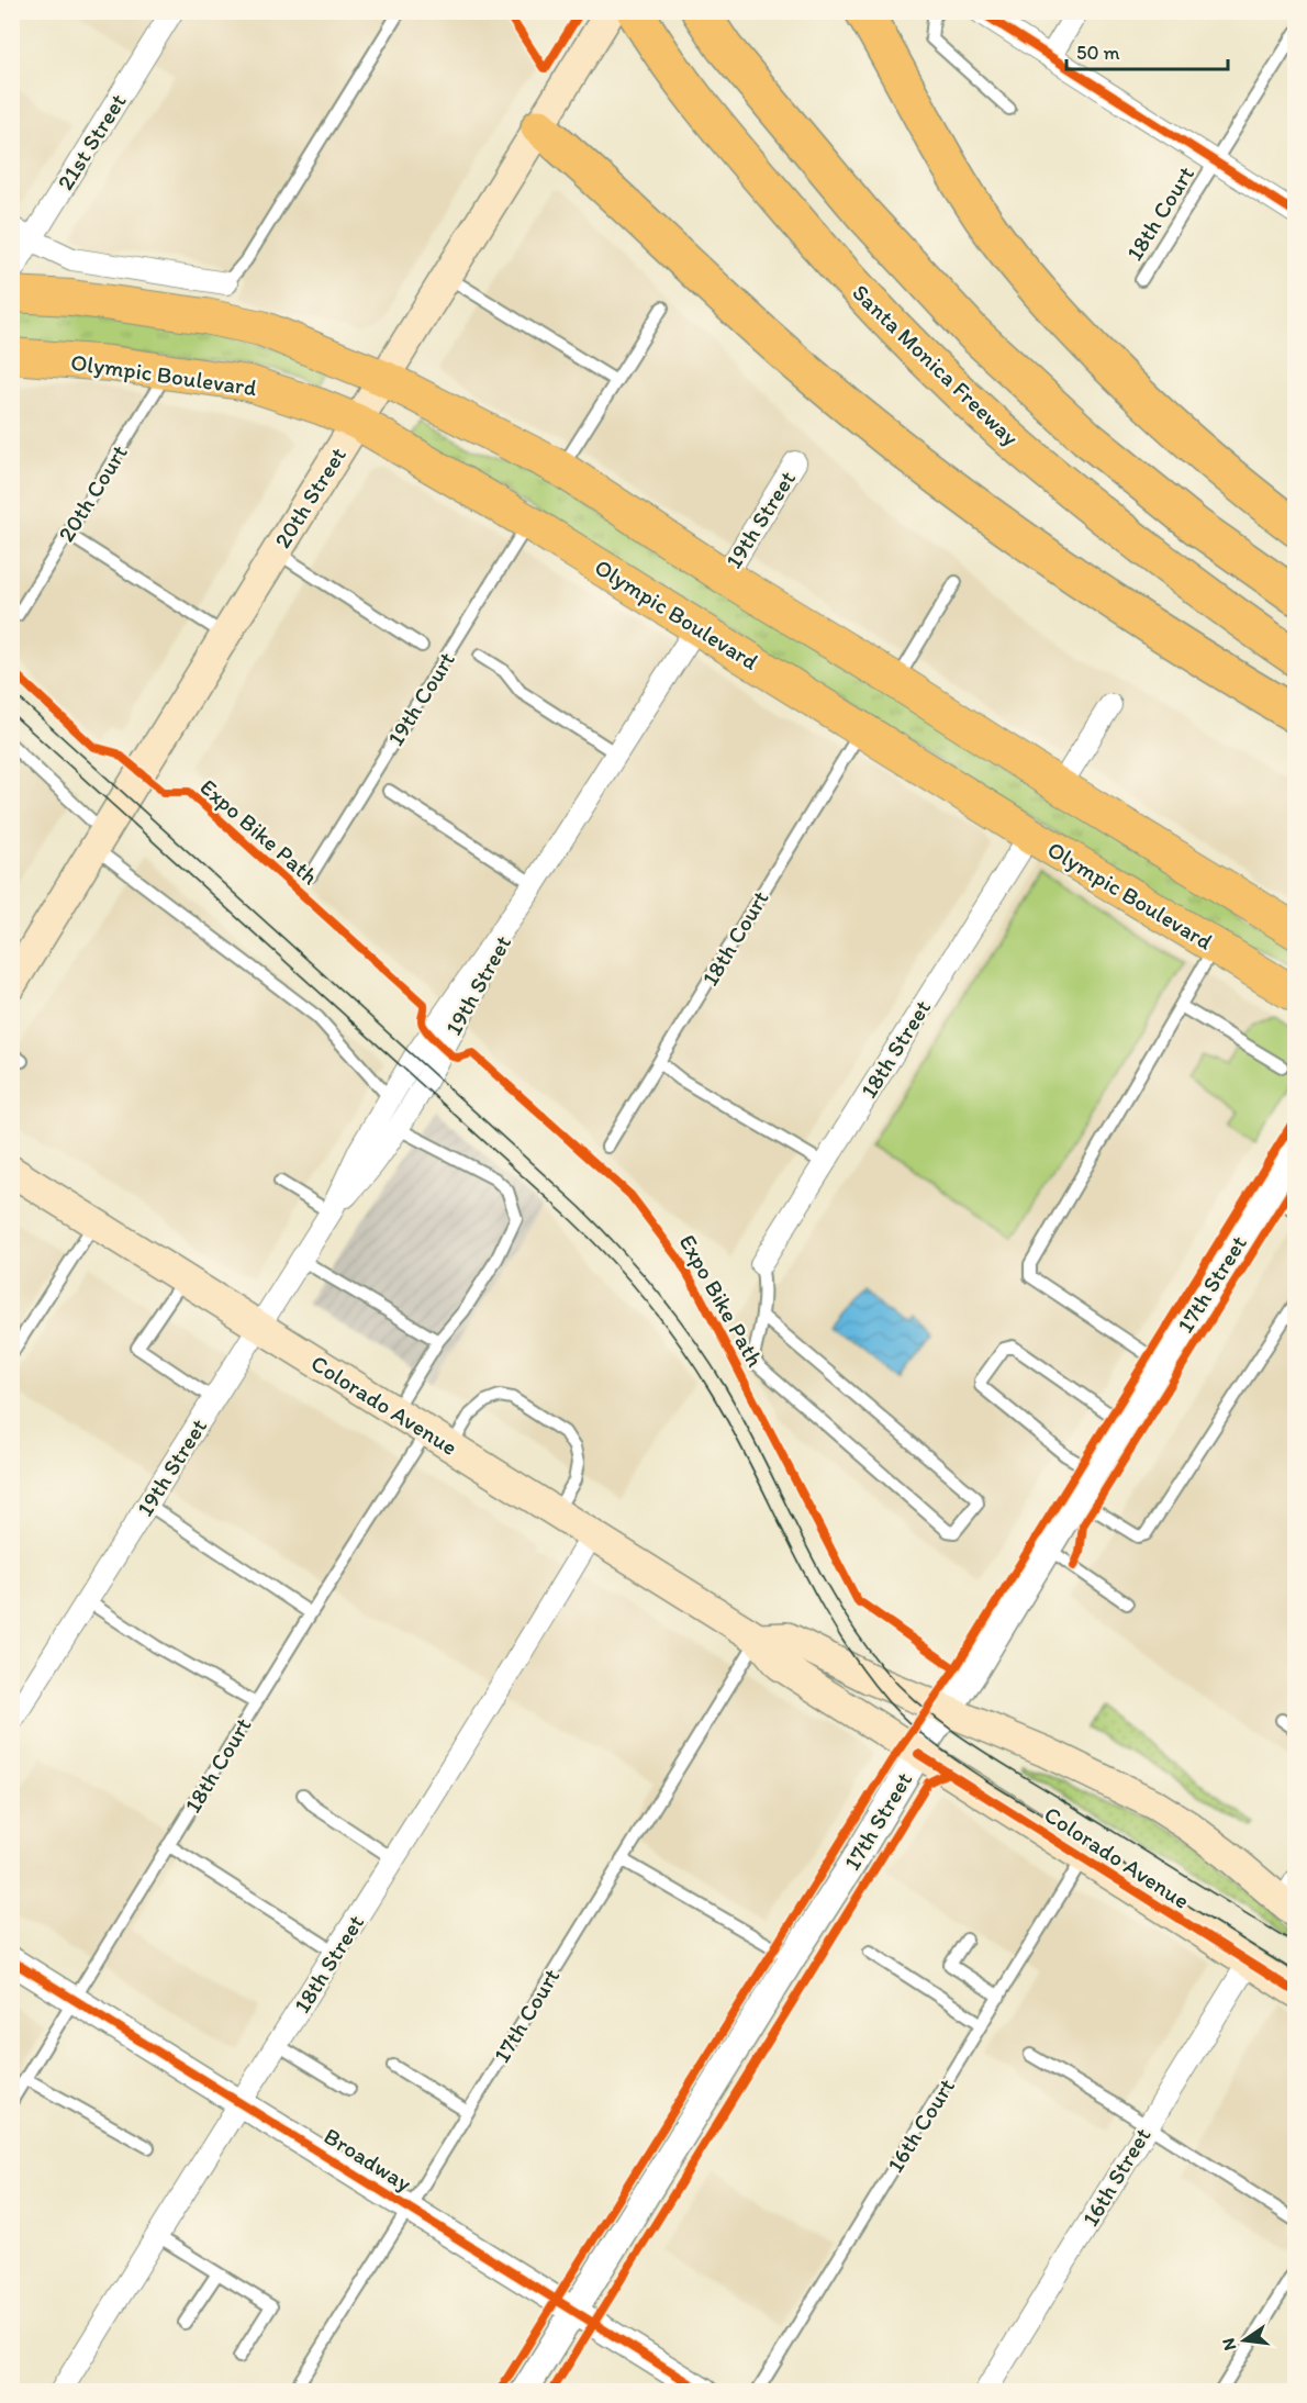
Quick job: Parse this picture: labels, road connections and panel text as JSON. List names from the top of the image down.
{
  "streets": {
    "highway": ["Santa Monica Freeway"],
    "main road": ["Olympic Boulevard", "20th Street", "Colorado Avenue"],
    "street": [
      "21st Street",
      "19th Street",
      "18th Street",
      "17th Street",
      "Broadway",
      "16th Street"
    ],
    "lane": [
      "18th Court",
      "20th Court",
      "19th Court",
      "17th Court",
      "16th Court"
    ],
    "cycle path": ["Expo Bike Path"]
  },
  "crossings": [
    ["18th Court", "Olympic Boulevard"],
    ["18th Court", "Colorado Avenue"],
    ["18th Court", "Broadway"],
    ["Olympic Boulevard", "20th Court"],
    ["Olympic Boulevard", "20th Street"],
    ["Olympic Boulevard", "19th Street"],
    ["Olympic Boulevard", "19th Court"],
    ["Olympic Boulevard", "18th Street"],
    ["19th Street", "Colorado Avenue"],
    ["18th Street", "Colorado Avenue"],
    ["18th Street", "Broadway"],
    ["17th Street", "Colorado Avenue"],
    ["17th Street", "Broadway"],
    ["Colorado Avenue", "17th Court"],
    ["Colorado Avenue", "16th Court"],
    ["Colorado Avenue", "16th Street"],
    ["17th Court", "Broadway"]
  ],
  "scale_bar": "50 m",
  "north": "left"
}
